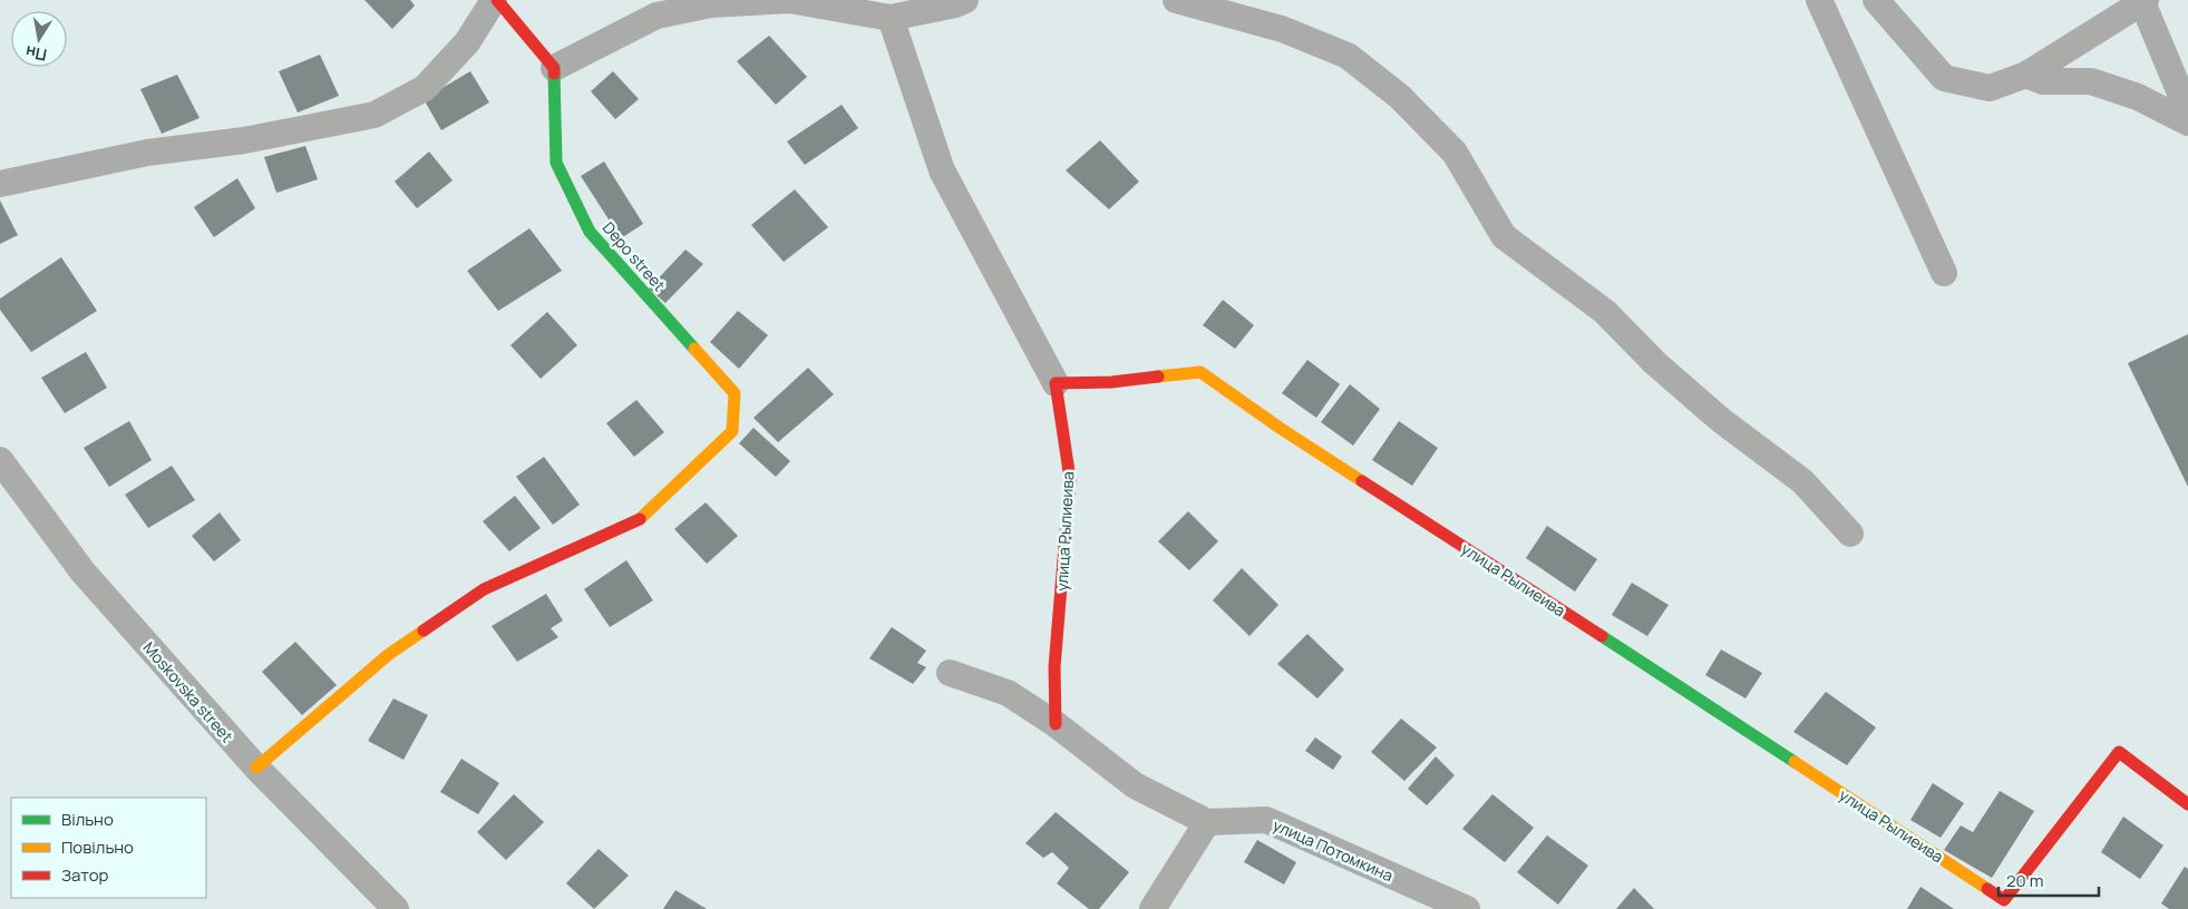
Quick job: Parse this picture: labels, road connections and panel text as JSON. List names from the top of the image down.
{
  "streets": {
    "street": [
      "Depo street",
      "улица Рылиеива",
      "Moskovska street",
      "улица Потомкина"
    ]
  },
  "crossings": [
    ["Depo street", "Moskovska street"],
    ["улица Рылиеива", "улица Потомкина"]
  ],
  "legend": ["Вільно", "Повільно", "Затор"],
  "scale_bar": "20 m",
  "north": "bottom"
}
